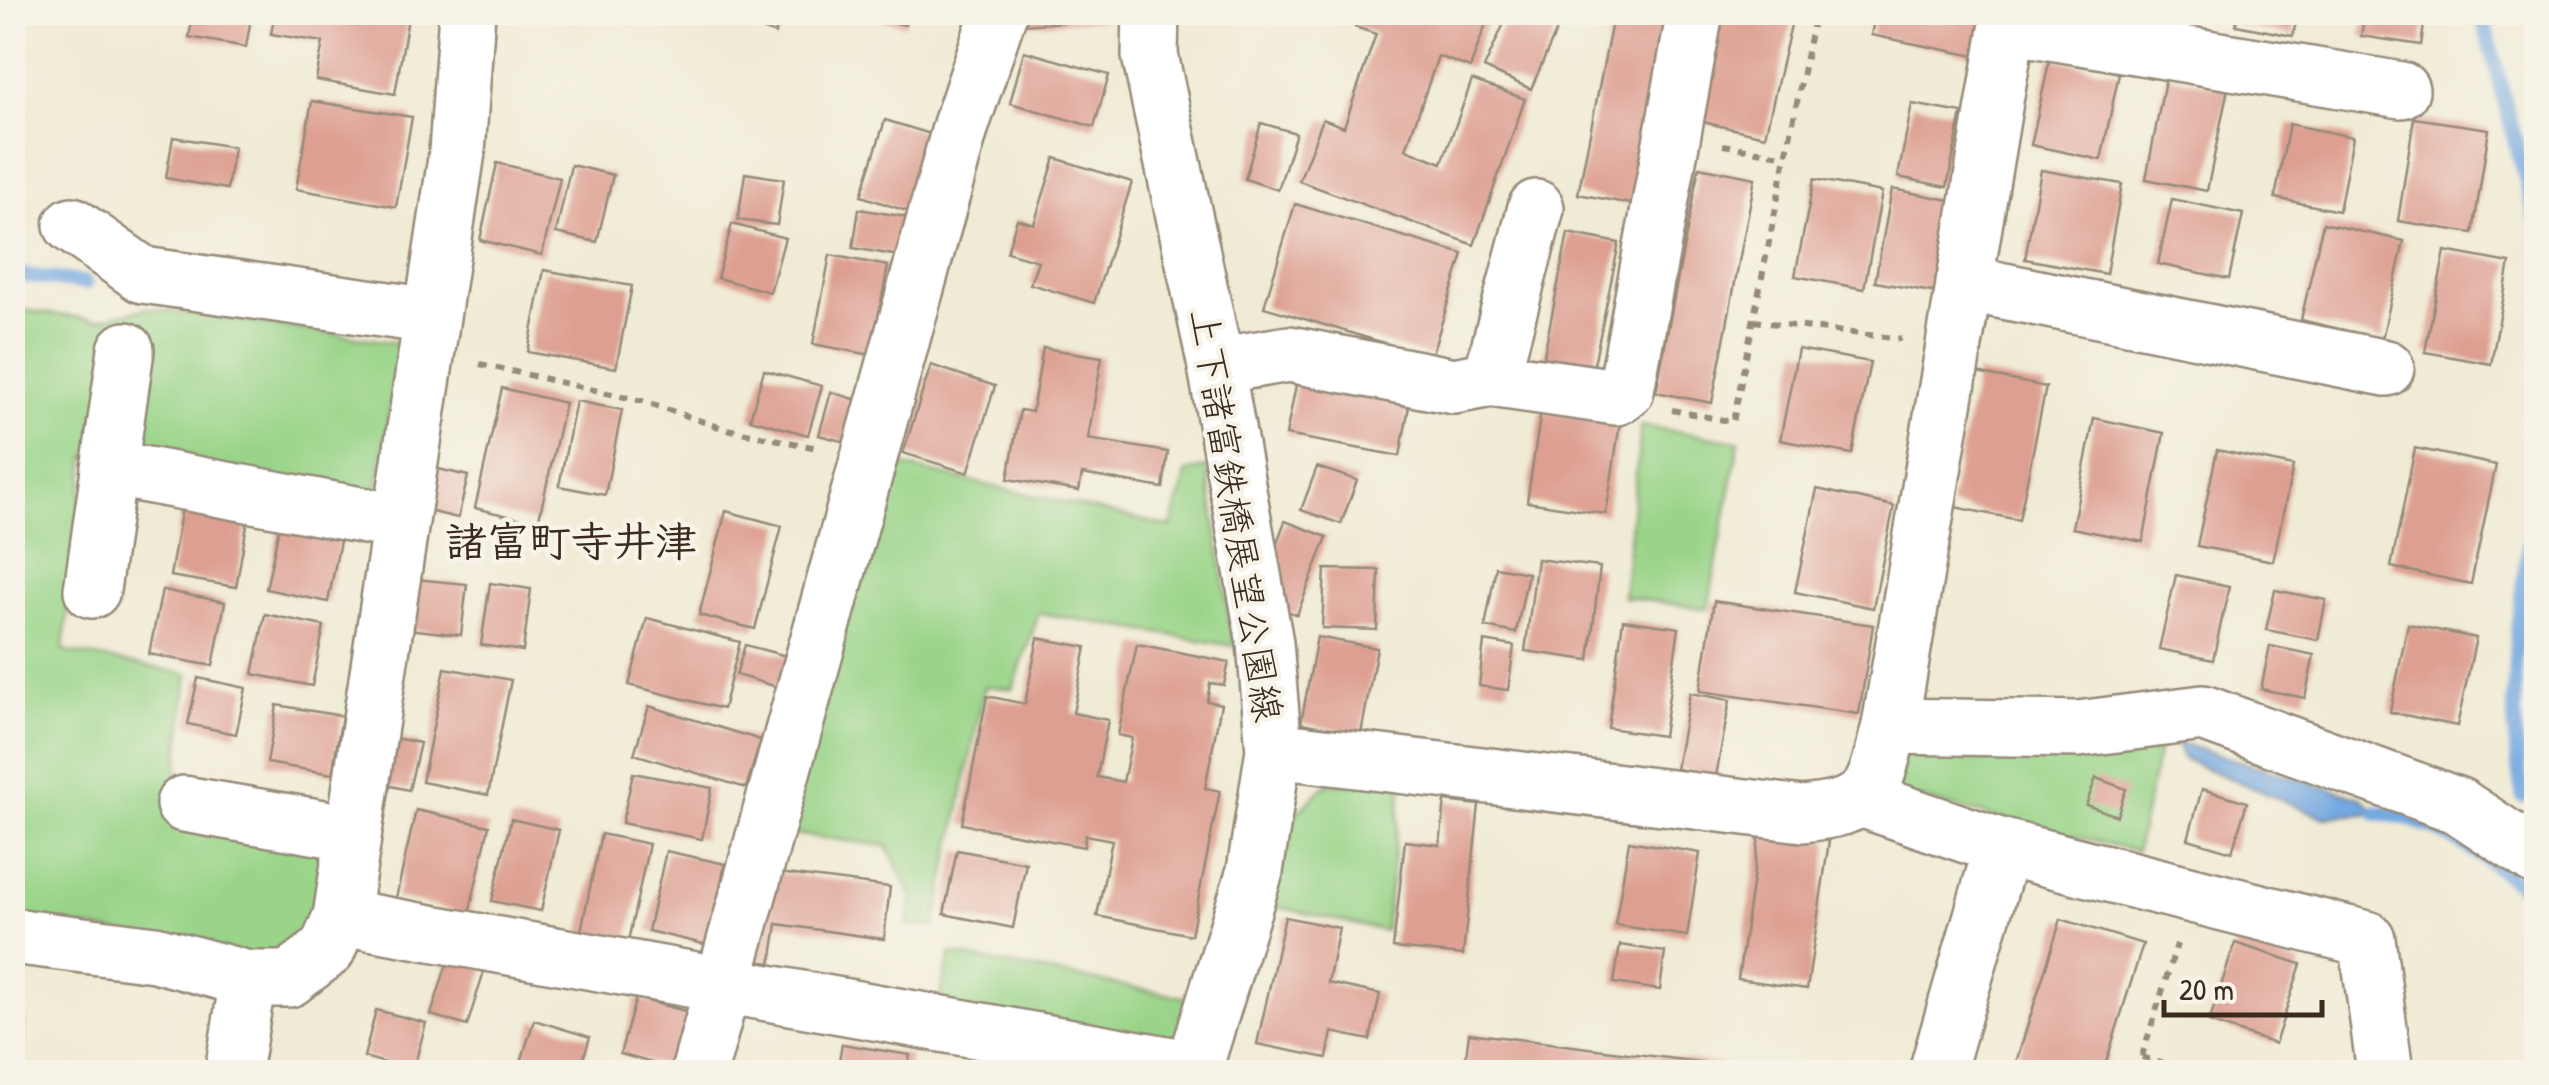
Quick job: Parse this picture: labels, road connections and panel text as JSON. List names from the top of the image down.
{
  "streets": {
    "street": ["上下諸富鉄橋展望公園線"]
  },
  "districts": ["諸富町寺井津"],
  "scale_bar": "20 m"
}
